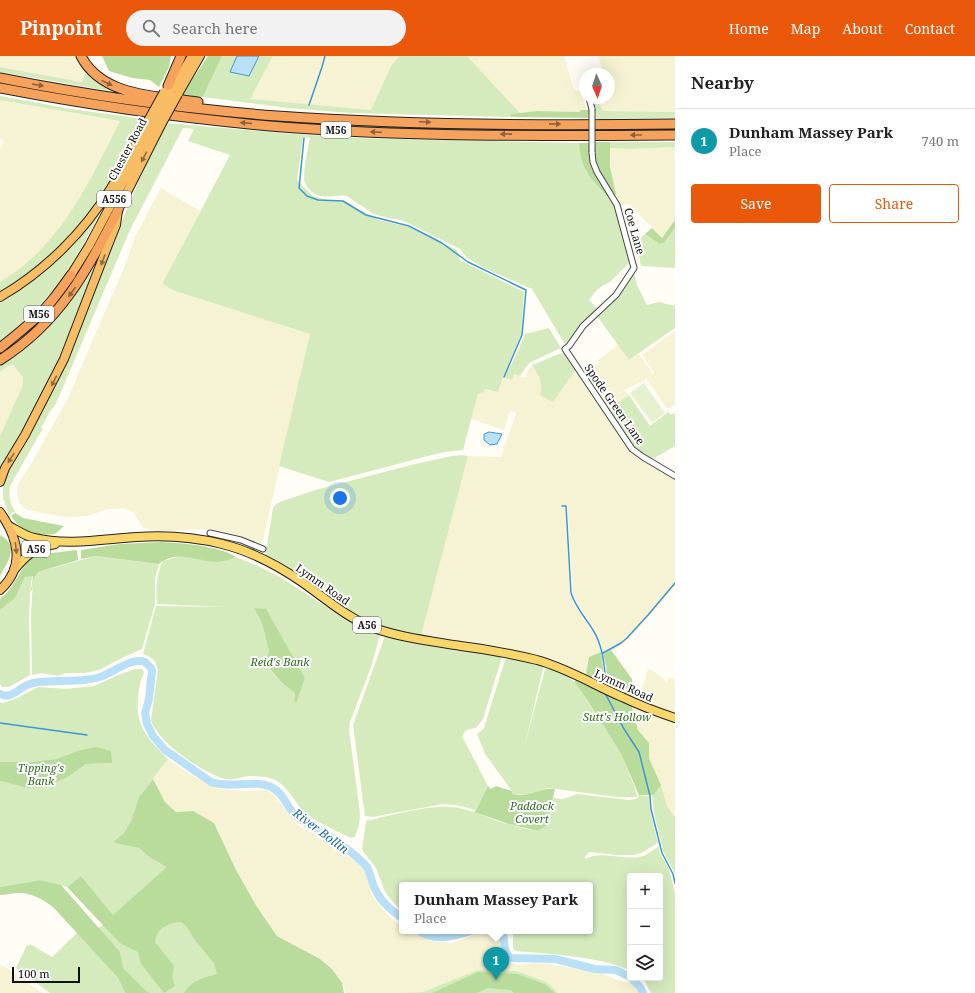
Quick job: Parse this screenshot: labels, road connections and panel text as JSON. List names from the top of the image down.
{
  "streets": {
    "highway": [
      "M56",
      "Chester Road",
      "A556",
      "A56"
    ],
    "main road": ["Lymm Road"],
    "street": ["Coe Lane", "Spode Green Lane"]
  },
  "crossings": [
    ["M56", "Chester Road"],
    ["Chester Road", "A556"],
    ["Coe Lane", "Spode Green Lane"],
    ["A56", "Lymm Road"]
  ],
  "water": ["River Bollin"],
  "parks": [
    "Reid's Bank",
    "Sutt's Hollow",
    "Tipping's Bank",
    "Paddock Covert"
  ],
  "scale_bar": "100 m",
  "north": "bottom",
  "page": {
    "header": "Pinpoint",
    "search": "Search here",
    "nav": [
      "Home",
      "Map",
      "About",
      "Contact"
    ],
    "heading": "Nearby",
    "list": [
      {
        "mark": "1",
        "name": "Dunham Massey Park",
        "note": "Place",
        "value": "740 m"
      }
    ],
    "buttons": ["Save", "Share"],
    "map_buttons": ["+", "−"],
    "popup": ["Dunham Massey Park", "Place"],
    "pins": "1",
    "scale": "100 m"
  }
}
